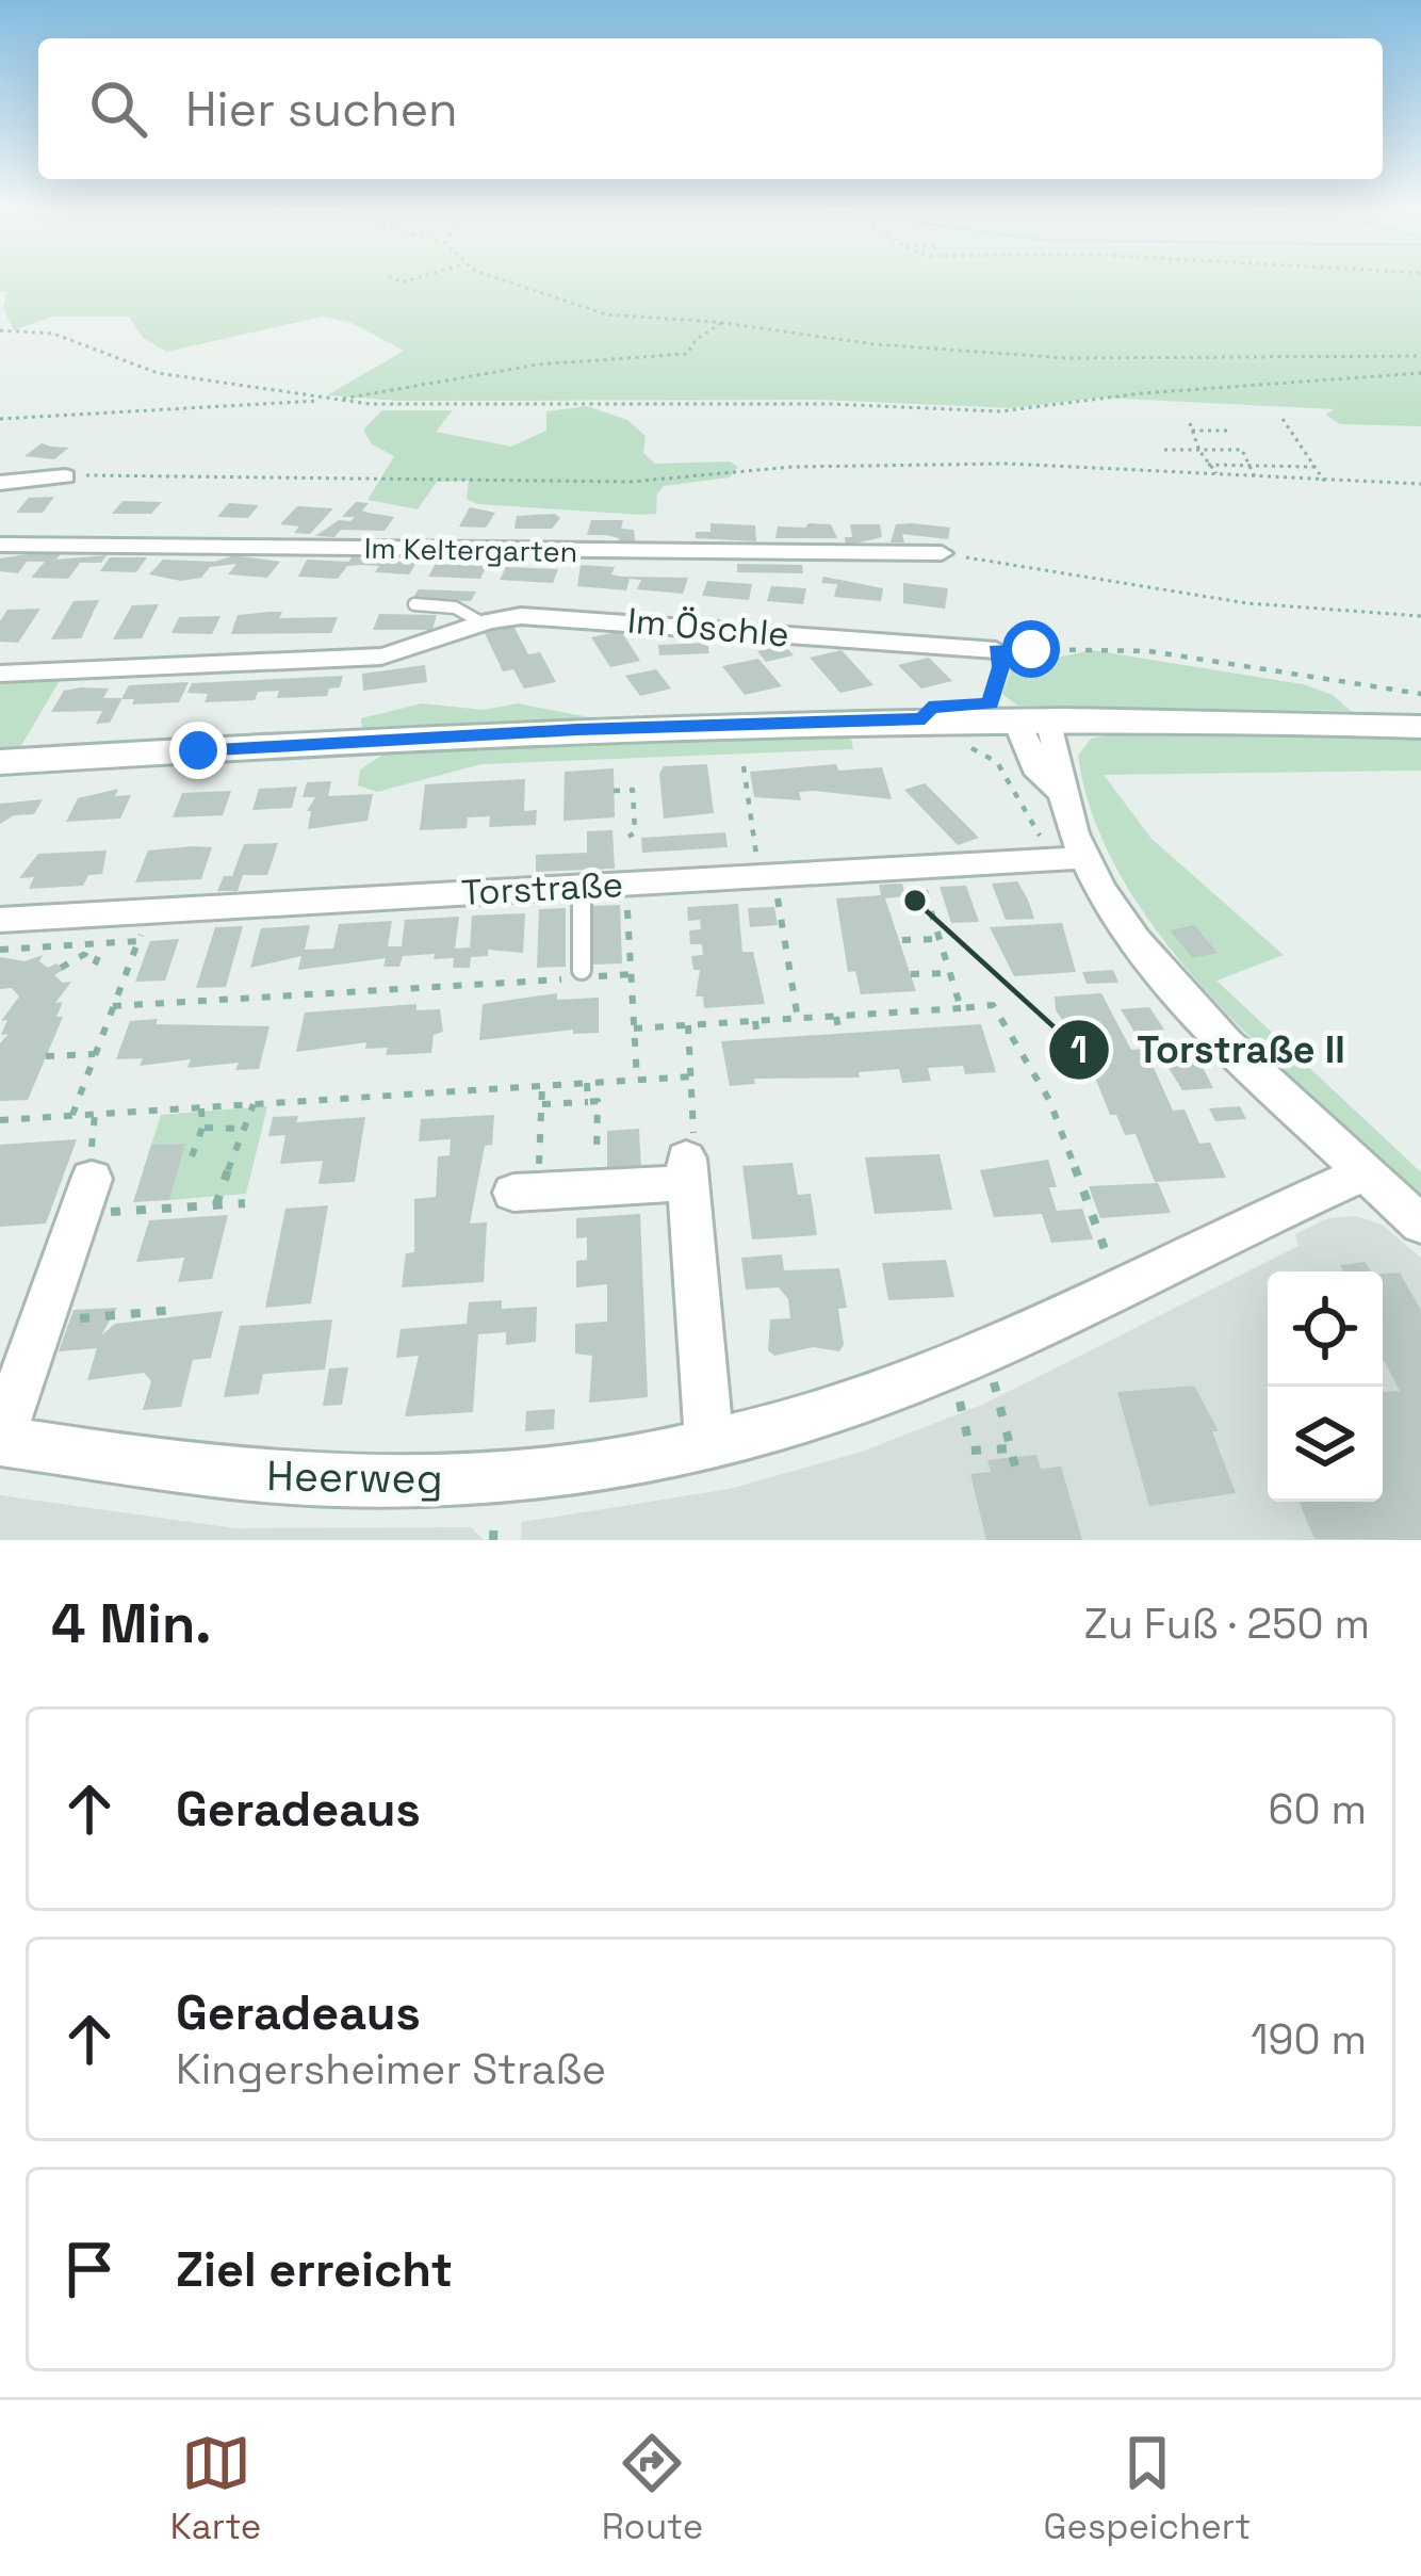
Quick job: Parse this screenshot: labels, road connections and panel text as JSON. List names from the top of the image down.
{
  "streets": {
    "street": [
      "Im Keltergarten",
      "Im Öschle",
      "Torstraße",
      "Heerweg"
    ]
  },
  "places": ["Torstraße II"],
  "page": {
    "search": "Hier suchen",
    "heading": ["4 Min.", "Zu Fuß · 250 m"],
    "list": [
      ["Geradeaus", "60 m"],
      ["Geradeaus", "Kingersheimer Straße", "190 m"],
      "Ziel erreicht"
    ],
    "nav": ["Karte", "Route", "Gespeichert"]
  }
}
